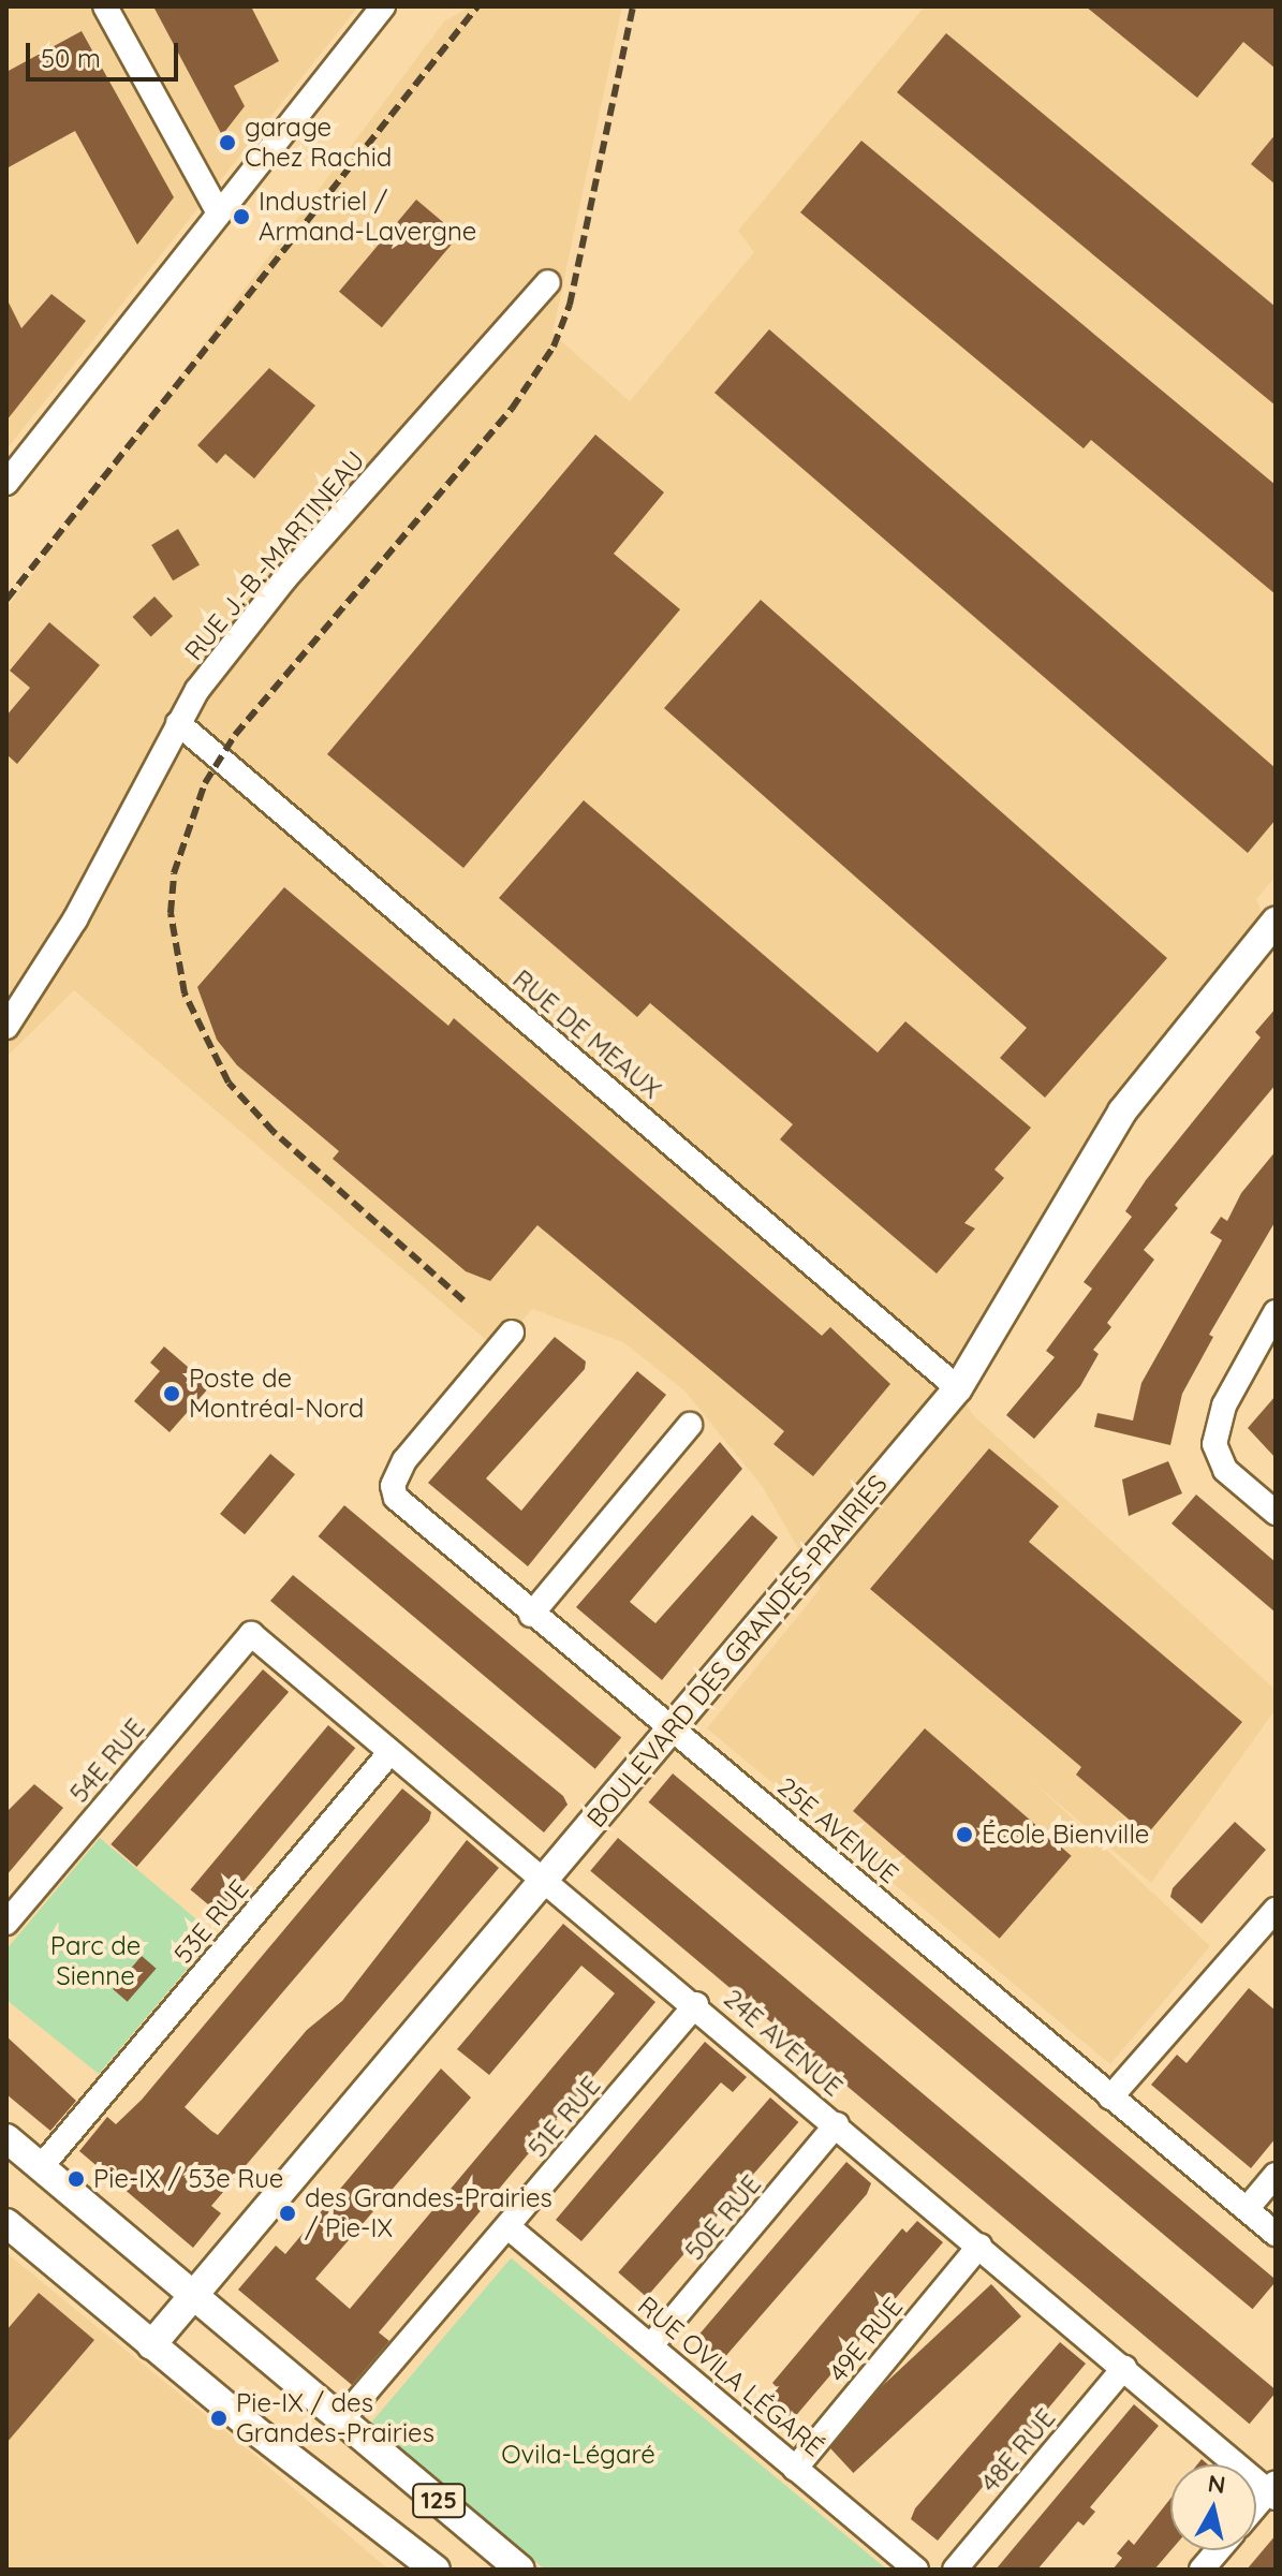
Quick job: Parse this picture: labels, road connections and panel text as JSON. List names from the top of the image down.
{
  "streets": {
    "main road": ["BOULEVARD DES GRANDES-PRAIRIES", "125"],
    "street": [
      "RUE J.-B.-MARTINEAU",
      "RUE DE MEAUX",
      "54E RUE",
      "25E AVENUE",
      "53E RUE",
      "24E AVENUE",
      "51E RUE",
      "50E RUE",
      "49E RUE",
      "RUE OVILA LÉGARÉ",
      "48E RUE"
    ]
  },
  "crossings": [
    ["RUE J.-B.-MARTINEAU", "RUE DE MEAUX"],
    ["RUE DE MEAUX", "BOULEVARD DES GRANDES-PRAIRIES"],
    ["BOULEVARD DES GRANDES-PRAIRIES", "25E AVENUE"],
    ["BOULEVARD DES GRANDES-PRAIRIES", "24E AVENUE"],
    ["BOULEVARD DES GRANDES-PRAIRIES", "125"],
    ["54E RUE", "24E AVENUE"],
    ["53E RUE", "24E AVENUE"],
    ["53E RUE", "125"],
    ["24E AVENUE", "51E RUE"],
    ["24E AVENUE", "50E RUE"],
    ["24E AVENUE", "49E RUE"],
    ["24E AVENUE", "48E RUE"],
    ["51E RUE", "RUE OVILA LÉGARÉ"],
    ["51E RUE", "125"],
    ["50E RUE", "RUE OVILA LÉGARÉ"],
    ["49E RUE", "RUE OVILA LÉGARÉ"]
  ],
  "parks": ["Parc de Sienne", "Ovila-Légaré"],
  "places": [
    "garage Chez Rachid",
    "Industriel / Armand-Lavergne",
    "Poste de Montréal-Nord",
    "École Bienville",
    "Pie-IX / 53e Rue",
    "des Grandes-Prairies / Pie-IX",
    "Pie-IX / des Grandes-Prairies"
  ],
  "scale_bar": "50 m",
  "north": "top"
}
